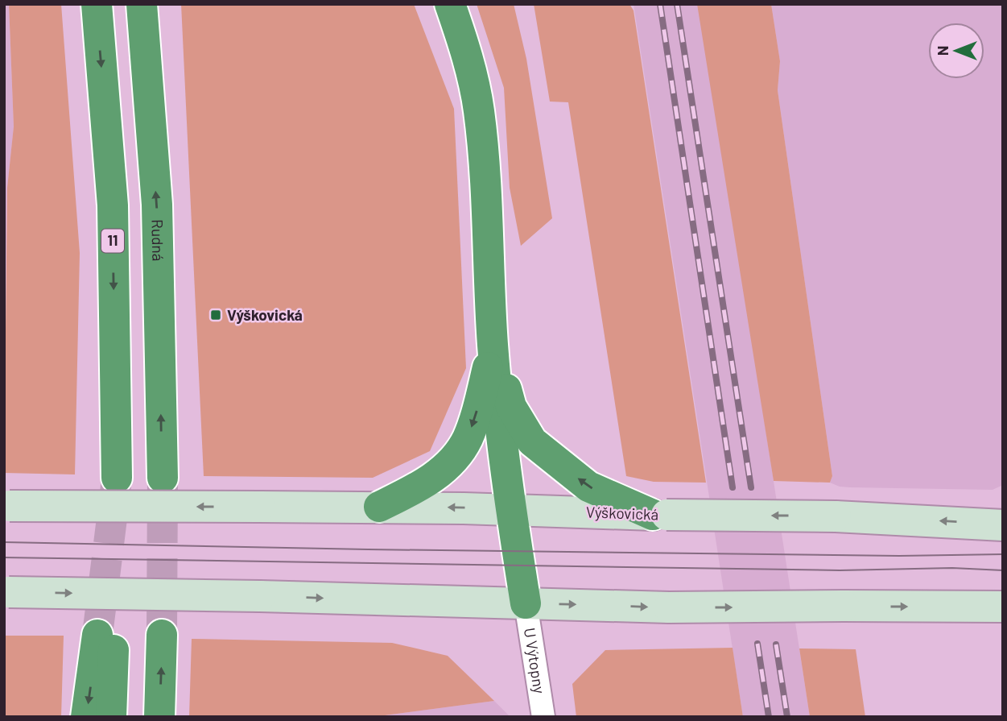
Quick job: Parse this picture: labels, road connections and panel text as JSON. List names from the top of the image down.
{
  "streets": {
    "highway": ["11", "Rudná"],
    "street": ["Výškovická", "U Výtopny"]
  },
  "places": {
    "transit": ["Výškovická"]
  },
  "north": "left"
}
